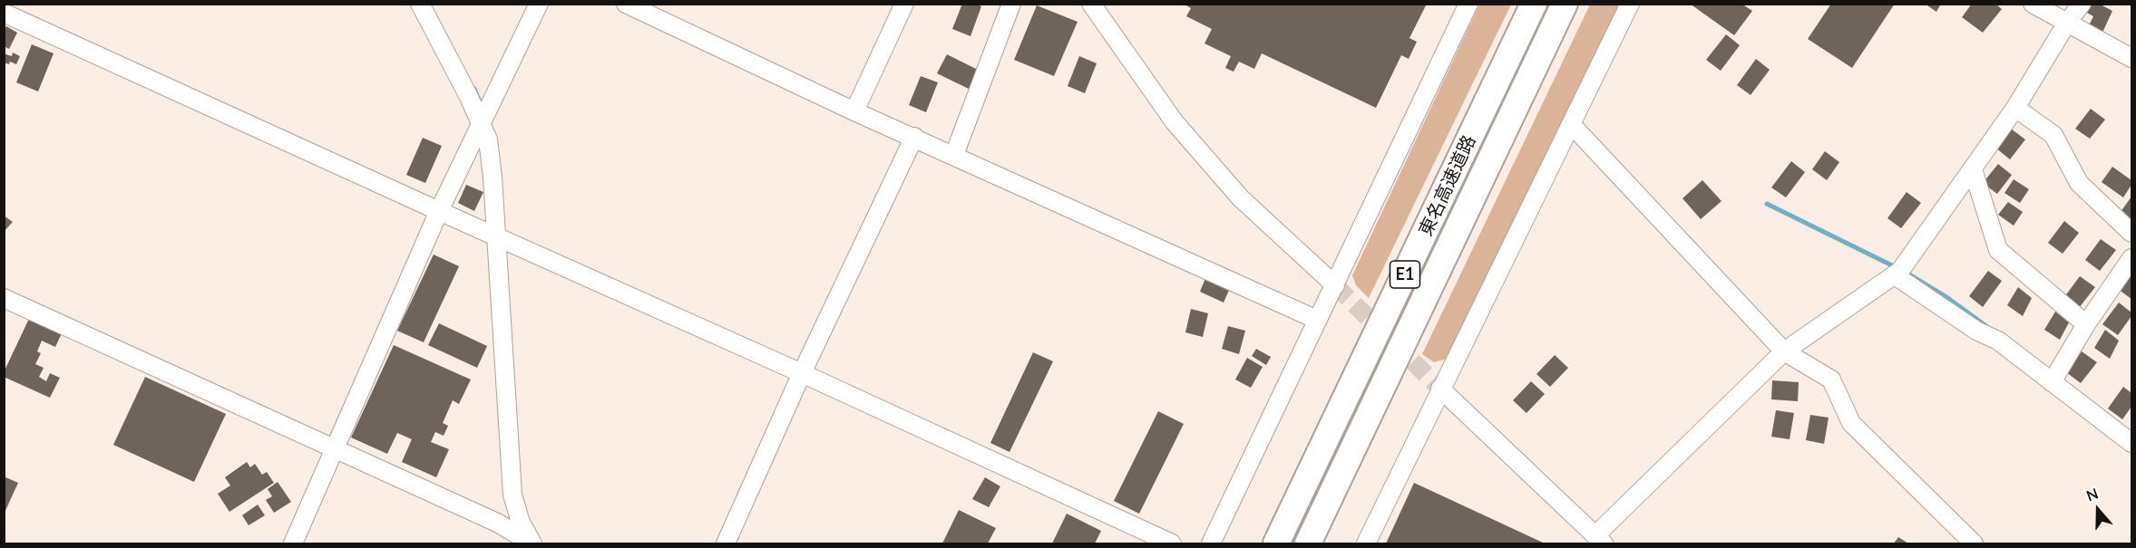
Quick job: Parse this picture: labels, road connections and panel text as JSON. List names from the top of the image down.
{
  "streets": {
    "highway": ["東名高速道路", "E1"]
  },
  "north": "top"
}
